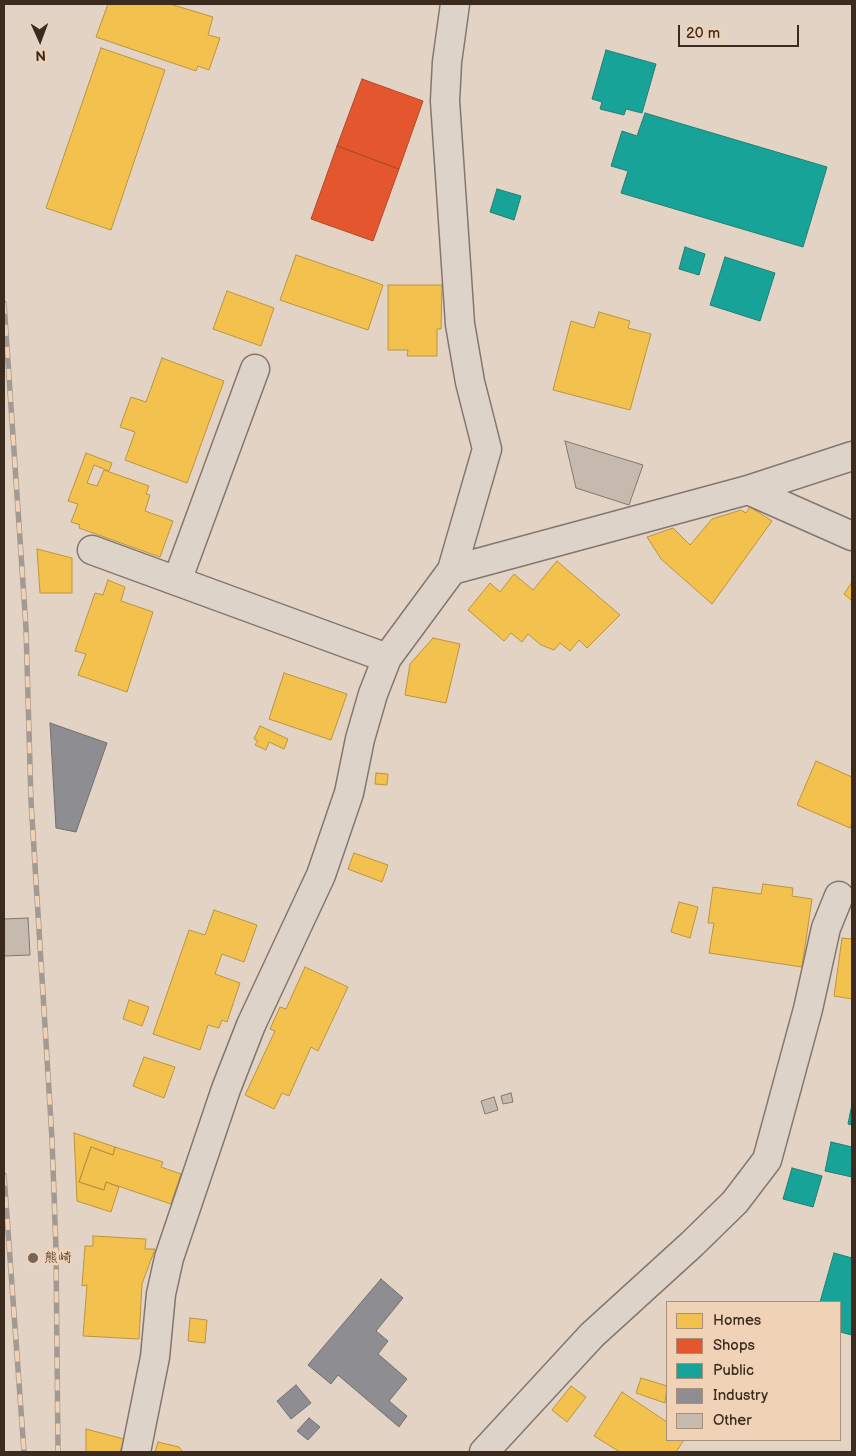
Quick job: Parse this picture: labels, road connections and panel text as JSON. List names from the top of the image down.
{
  "places": ["熊崎"],
  "legend": [
    "Homes",
    "Shops",
    "Public",
    "Industry",
    "Other"
  ],
  "scale_bar": "20 m",
  "north": "bottom"
}
